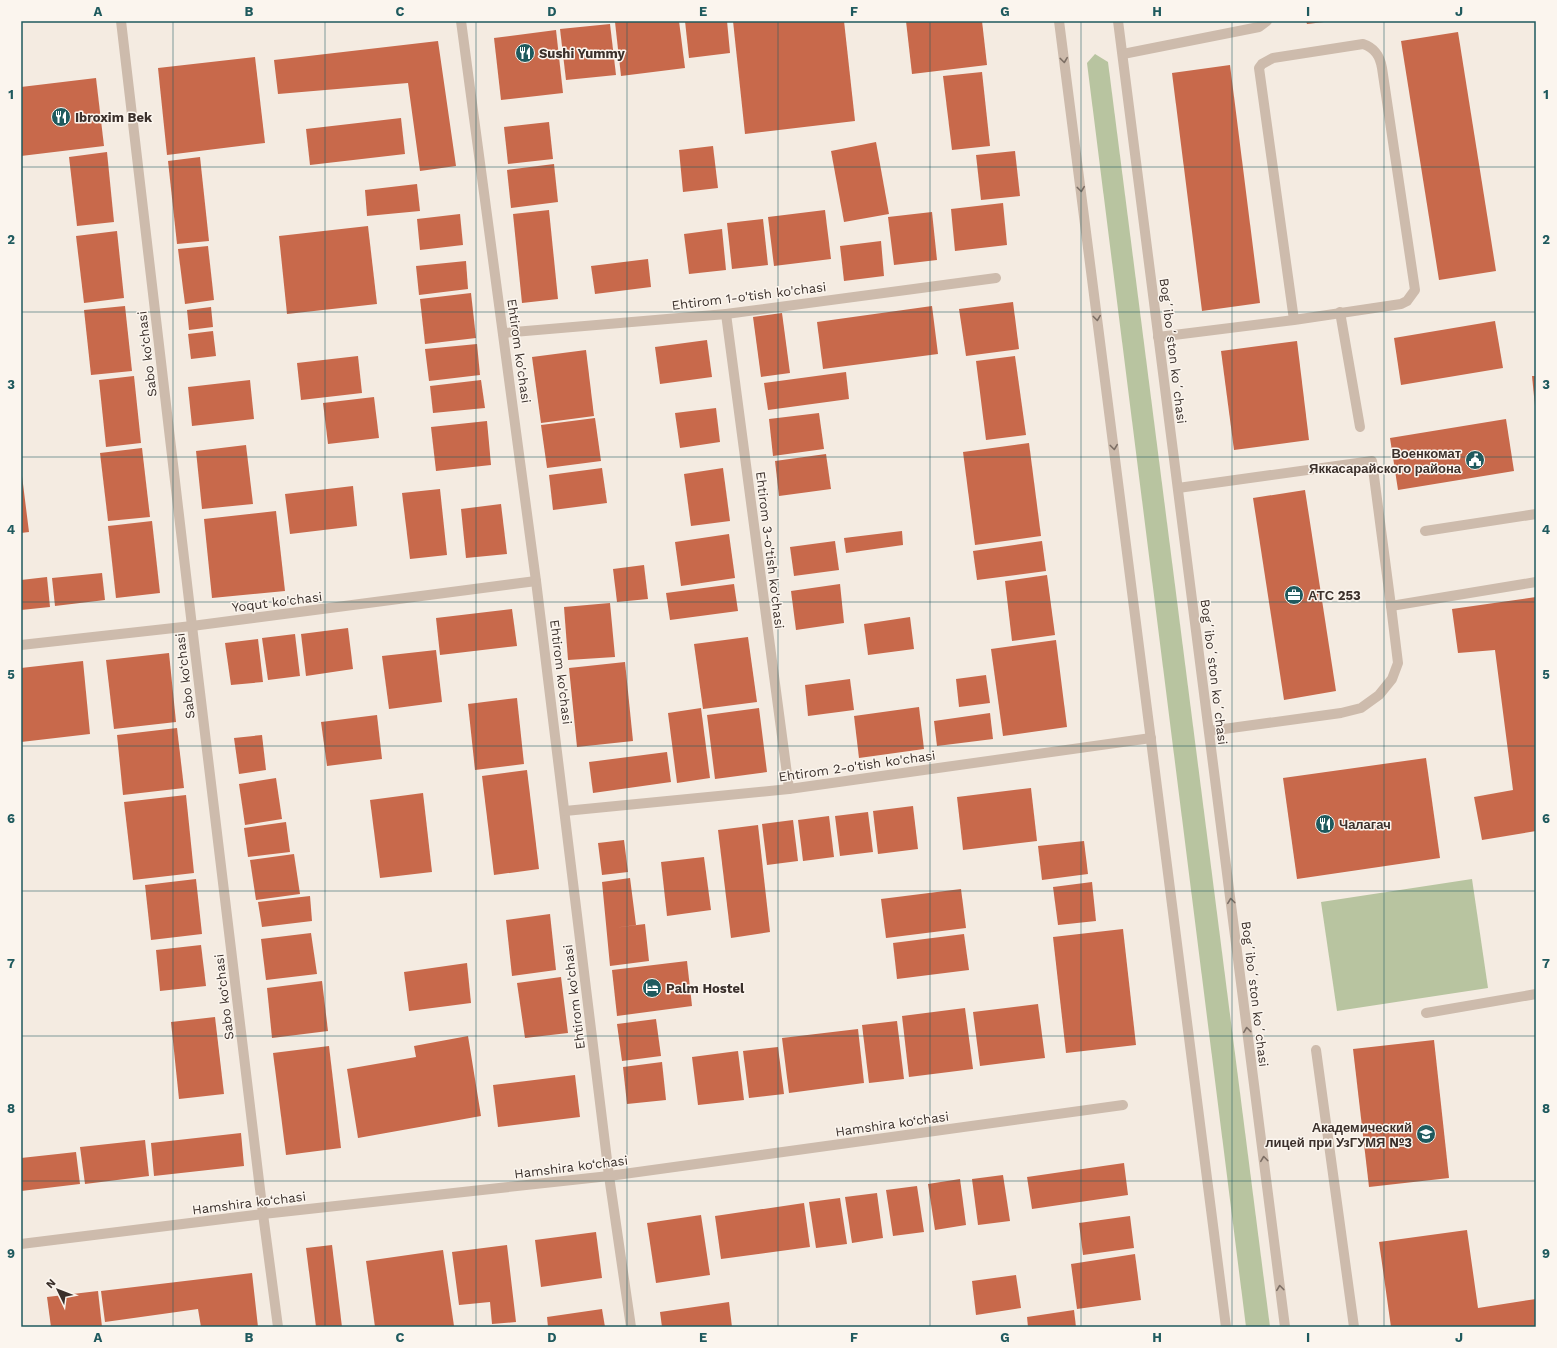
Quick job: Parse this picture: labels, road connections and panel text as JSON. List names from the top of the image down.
{
  "streets": {
    "street": [
      "Ehtirom 1-o'tish ko'chasi",
      "Ehtirom ko'chasi",
      "Bogʻiboʻston koʻchasi",
      "Sabo ko‘chasi",
      "Ehtirom 3-o'tish ko'chasi",
      "Yoqut ko'chasi",
      "Ehtirom 2-o'tish ko'chasi",
      "Hamshira ko‘chasi"
    ]
  },
  "crossings": [
    ["Ehtirom 1-o'tish ko'chasi", "Ehtirom ko'chasi"],
    ["Ehtirom 1-o'tish ko'chasi", "Ehtirom 3-o'tish ko'chasi"],
    ["Ehtirom ko'chasi", "Yoqut ko'chasi"],
    ["Ehtirom ko'chasi", "Ehtirom 2-o'tish ko'chasi"],
    ["Ehtirom ko'chasi", "Hamshira ko‘chasi"],
    ["Sabo ko‘chasi", "Yoqut ko'chasi"],
    ["Sabo ko‘chasi", "Hamshira ko‘chasi"],
    ["Ehtirom 3-o'tish ko'chasi", "Ehtirom 2-o'tish ko'chasi"]
  ],
  "places": {
    "restaurant": ["Sushi Yummy", "Ibroxim Bek", "Чалагач"],
    "public building": ["Военкомат Яккасарайского района"],
    "office": ["АТС 253"],
    "hotel": ["Palm Hostel"],
    "school or university": ["Академический лицей при УзГУМЯ №3"]
  },
  "north": "top left",
  "grid": {
    "columns": [
      "A",
      "B",
      "C",
      "D",
      "E",
      "F",
      "G",
      "H",
      "I",
      "J"
    ],
    "rows": [
      "1",
      "2",
      "3",
      "4",
      "5",
      "6",
      "7",
      "8",
      "9"
    ]
  }
}
